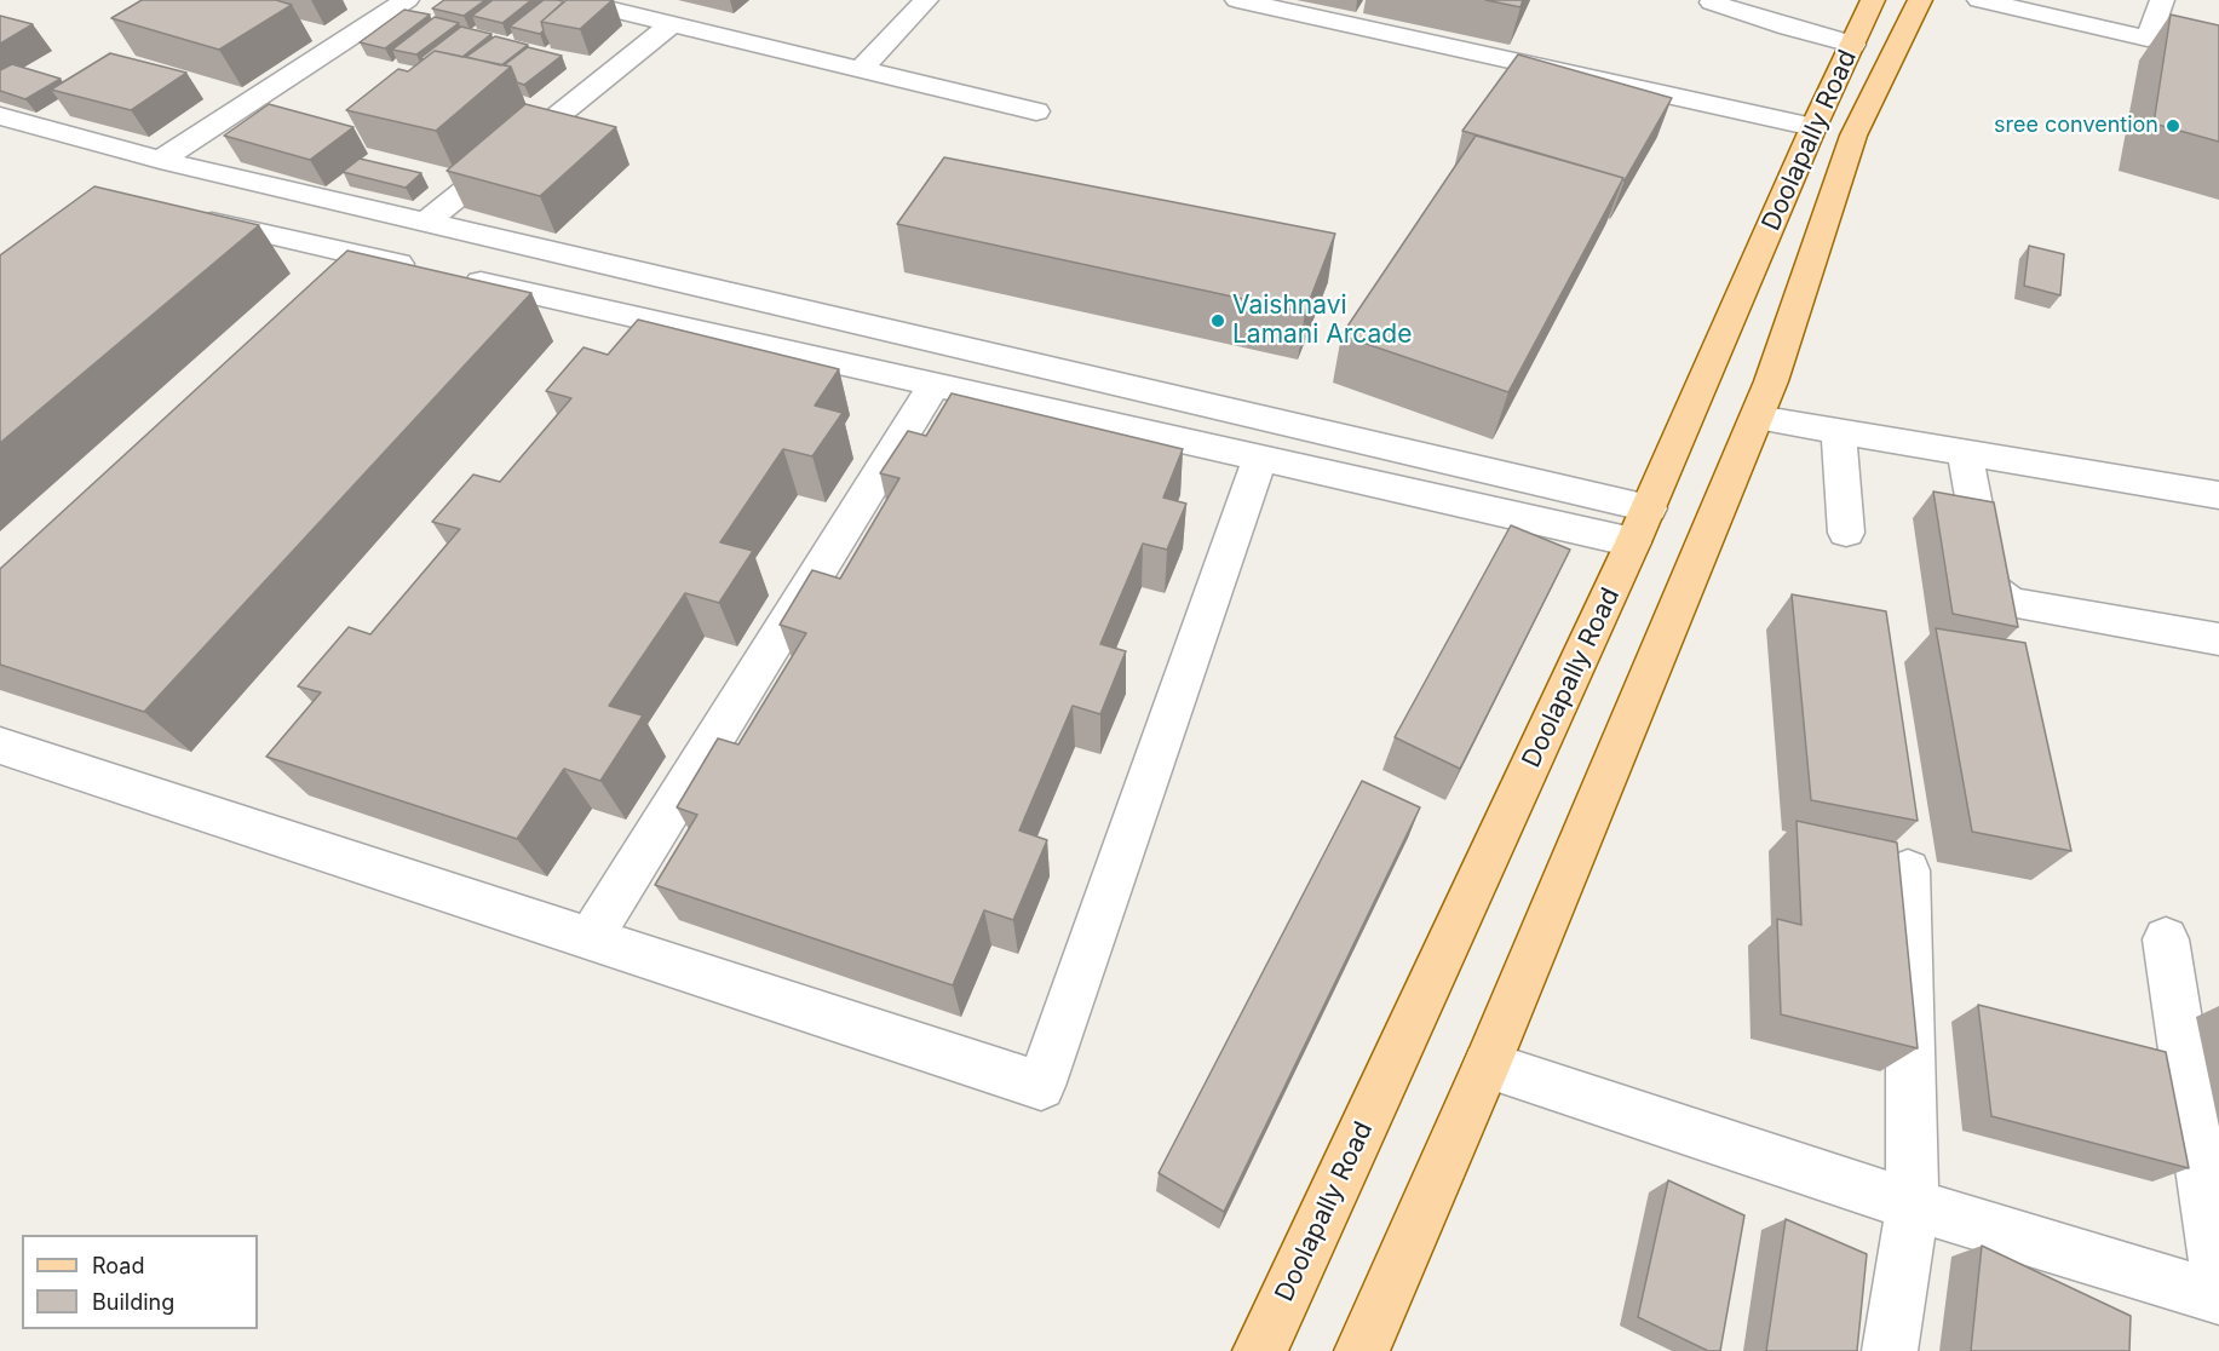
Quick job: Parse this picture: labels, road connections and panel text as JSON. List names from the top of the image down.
{
  "streets": {
    "main road": ["Doolapally Road"]
  },
  "places": ["sree convention", "Vaishnavi Lamani Arcade"],
  "legend": ["Road", "Building"]
}
